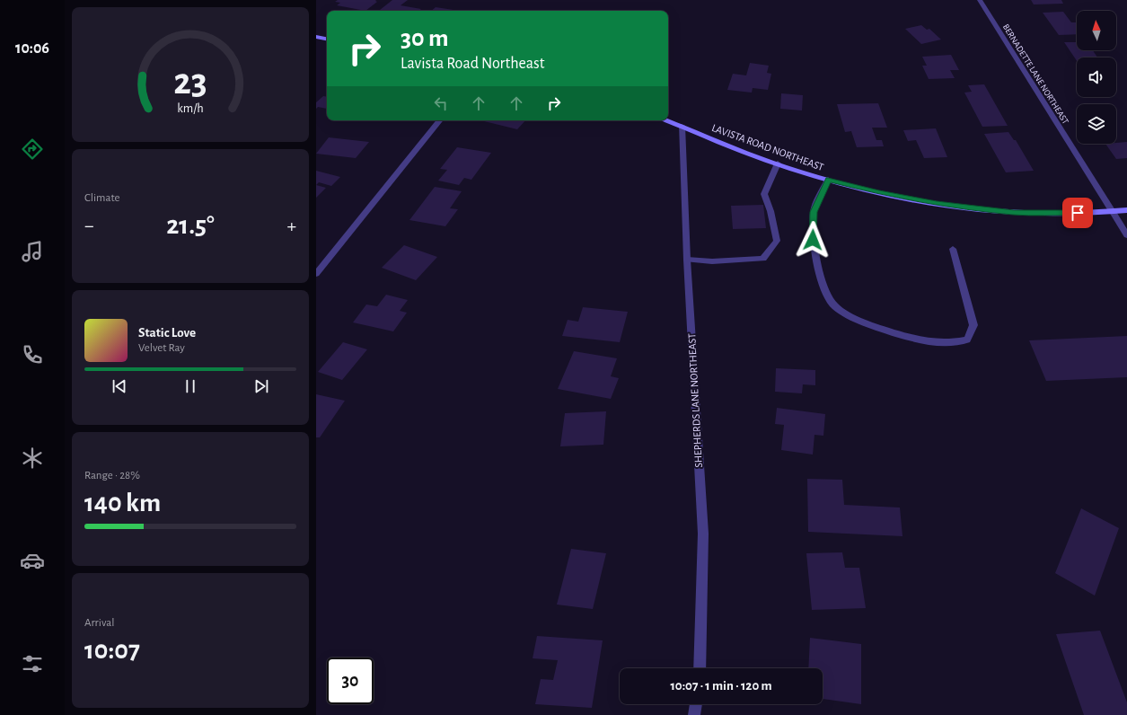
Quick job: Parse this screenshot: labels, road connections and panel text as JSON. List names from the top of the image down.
{
  "streets": {
    "main road": ["LAVISTA ROAD NORTHEAST"],
    "street": ["BERNADETTE LANE NORTHEAST", "SHEPHERDS LANE NORTHEAST"]
  },
  "crossings": [
    ["BERNADETTE LANE NORTHEAST", "LAVISTA ROAD NORTHEAST"],
    ["LAVISTA ROAD NORTHEAST", "SHEPHERDS LANE NORTHEAST"]
  ],
  "north": "top",
  "page": {
    "tabs": "10:06",
    "turn": ["30 m", "Lavista Road Northeast"],
    "tile": [
      "Climate",
      ["Range · 28%", "140 km"],
      ["Arrival", "10:07"]
    ],
    "heat": ["−", "21.5°", "+"],
    "song": ["Static Love", "Velvet Ray"],
    "limit": "30",
    "trip": "10:07 · 1 min · 120 m",
    "gauge": ["23", "km/h"]
  }
}
